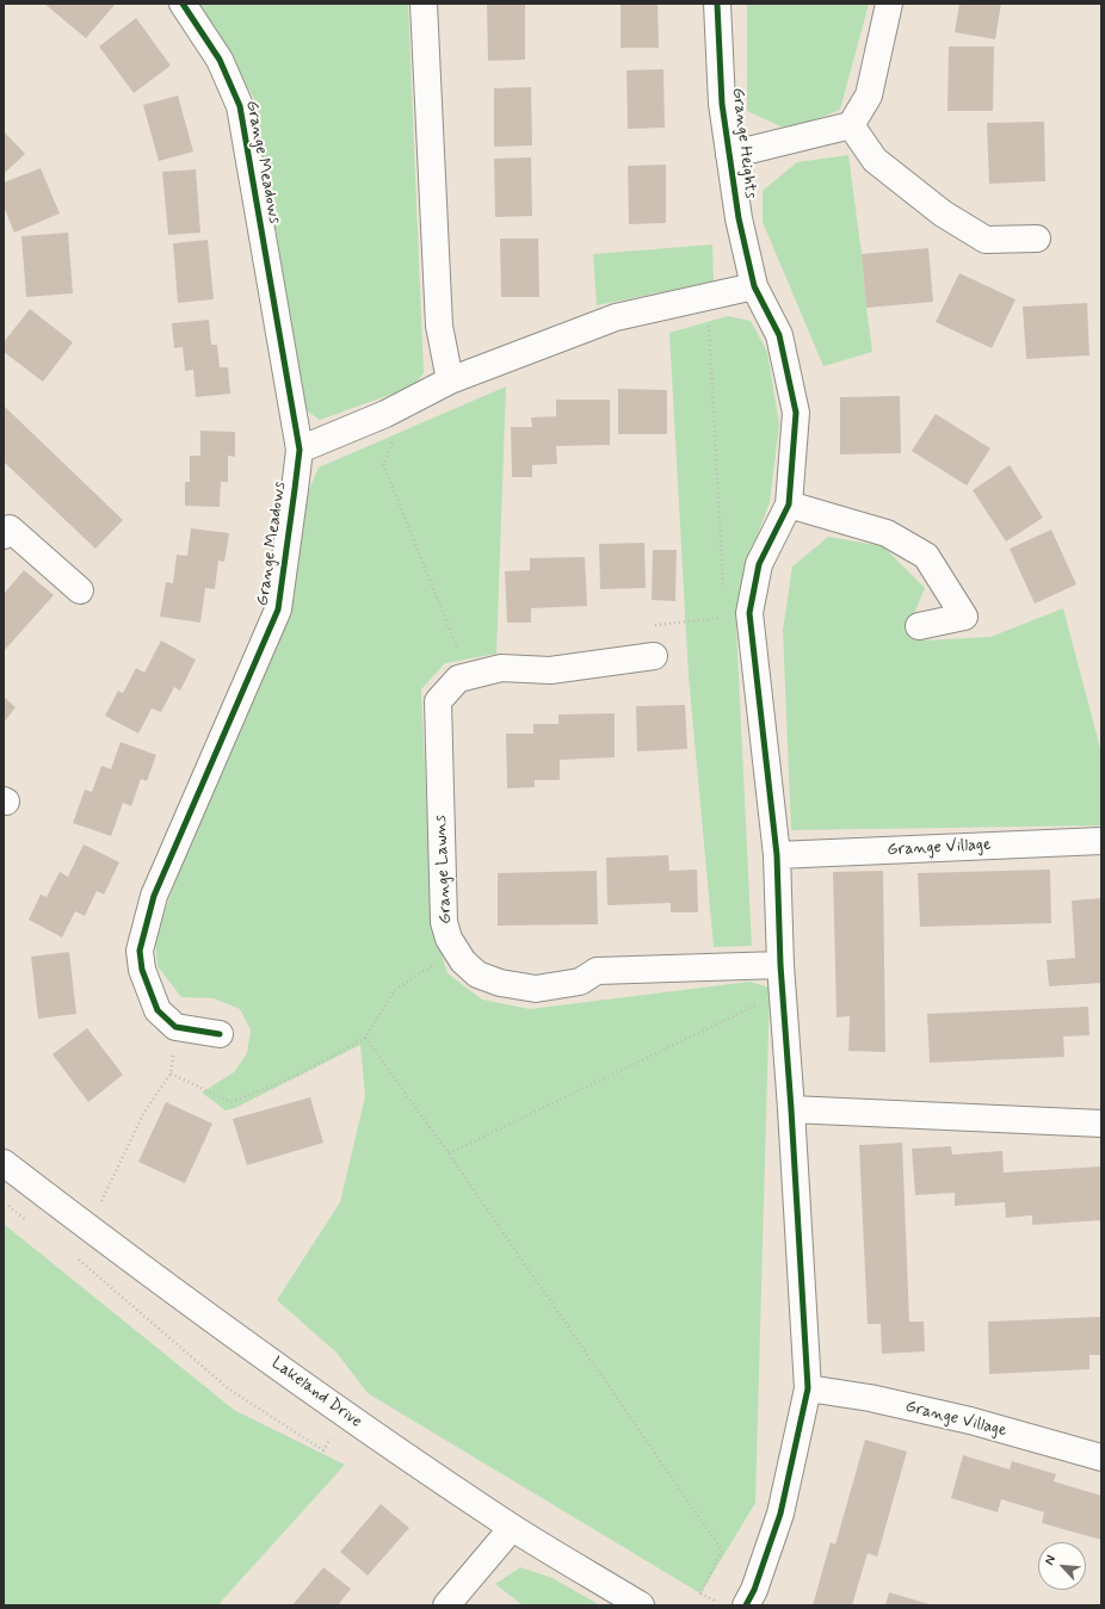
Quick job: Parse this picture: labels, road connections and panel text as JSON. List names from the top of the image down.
{
  "streets": {
    "street": [
      "Grange Heights",
      "Grange Meadows",
      "Grange Village",
      "Grange Lawns",
      "Lakeland Drive"
    ]
  },
  "north": "top left"
}
